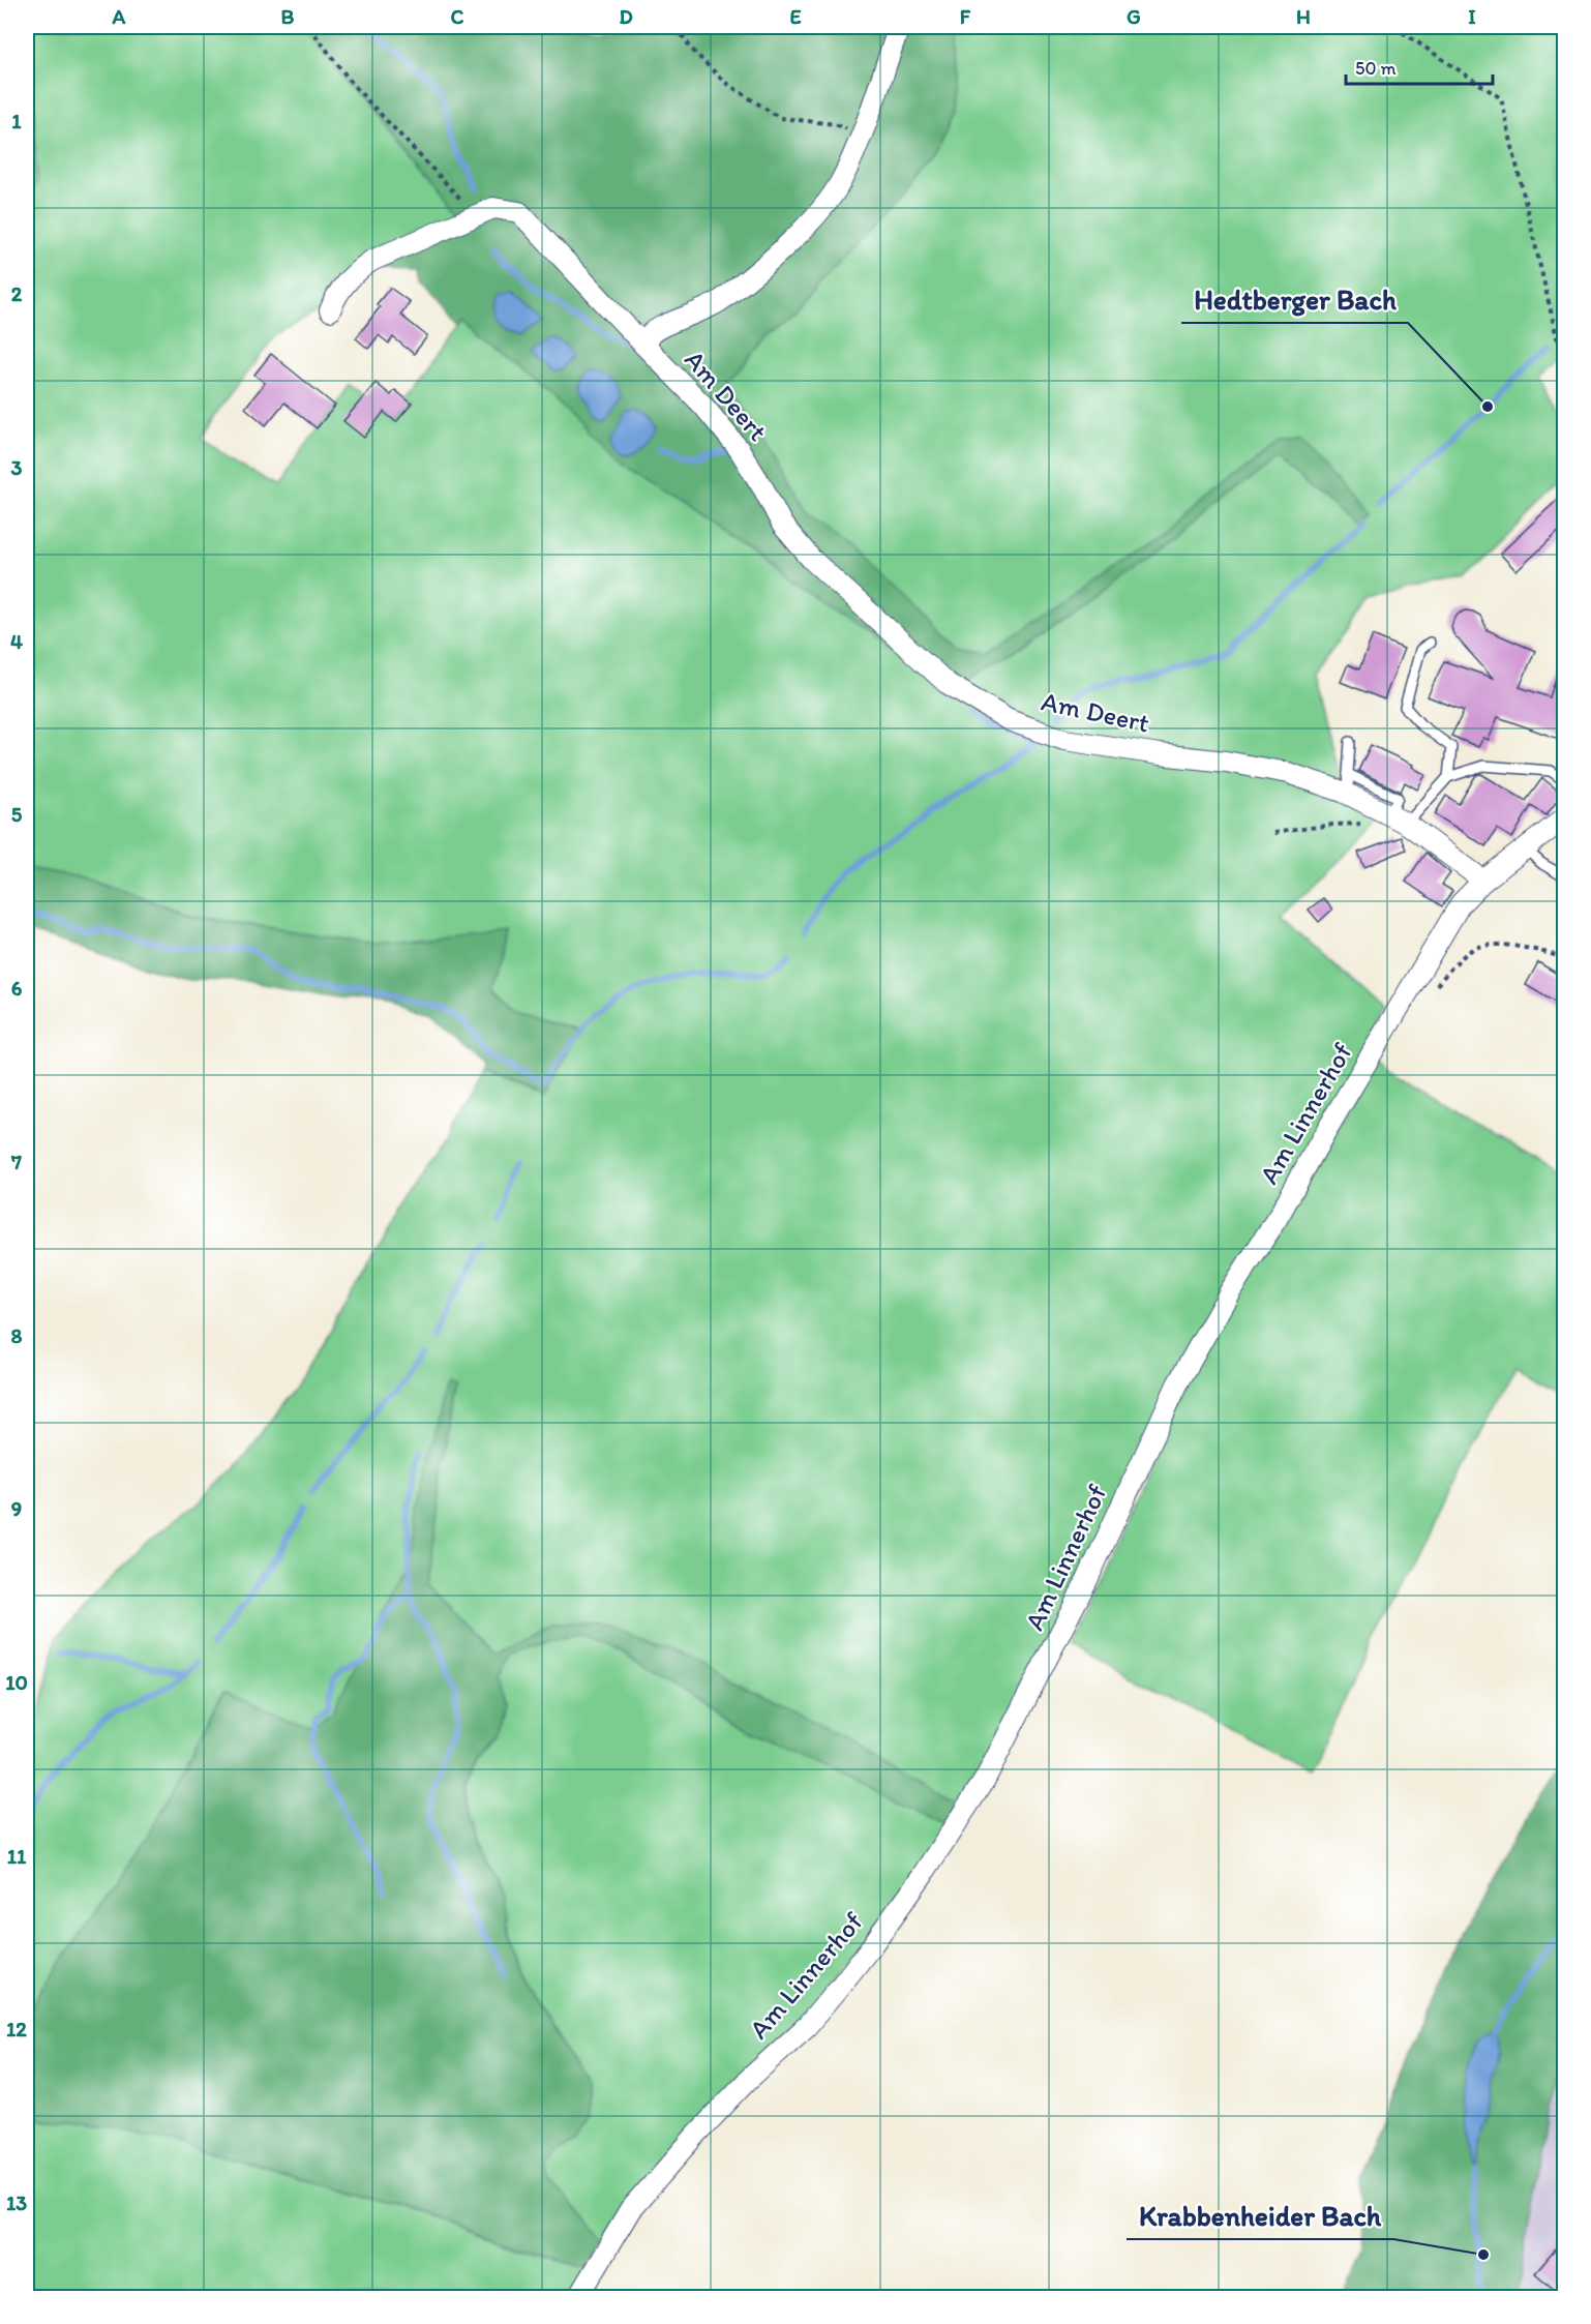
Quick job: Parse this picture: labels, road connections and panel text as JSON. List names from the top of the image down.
{
  "streets": {
    "street": ["Am Deert", "Am Linnerhof"]
  },
  "crossings": [
    ["Am Deert", "Am Linnerhof"]
  ],
  "places": ["Hedtberger Bach", "Krabbenheider Bach"],
  "scale_bar": "50 m",
  "grid": {
    "columns": [
      "A",
      "B",
      "C",
      "D",
      "E",
      "F",
      "G",
      "H",
      "I"
    ],
    "rows": [
      "1",
      "2",
      "3",
      "4",
      "5",
      "6",
      "7",
      "8",
      "9",
      "10",
      "11",
      "12",
      "13"
    ]
  }
}
